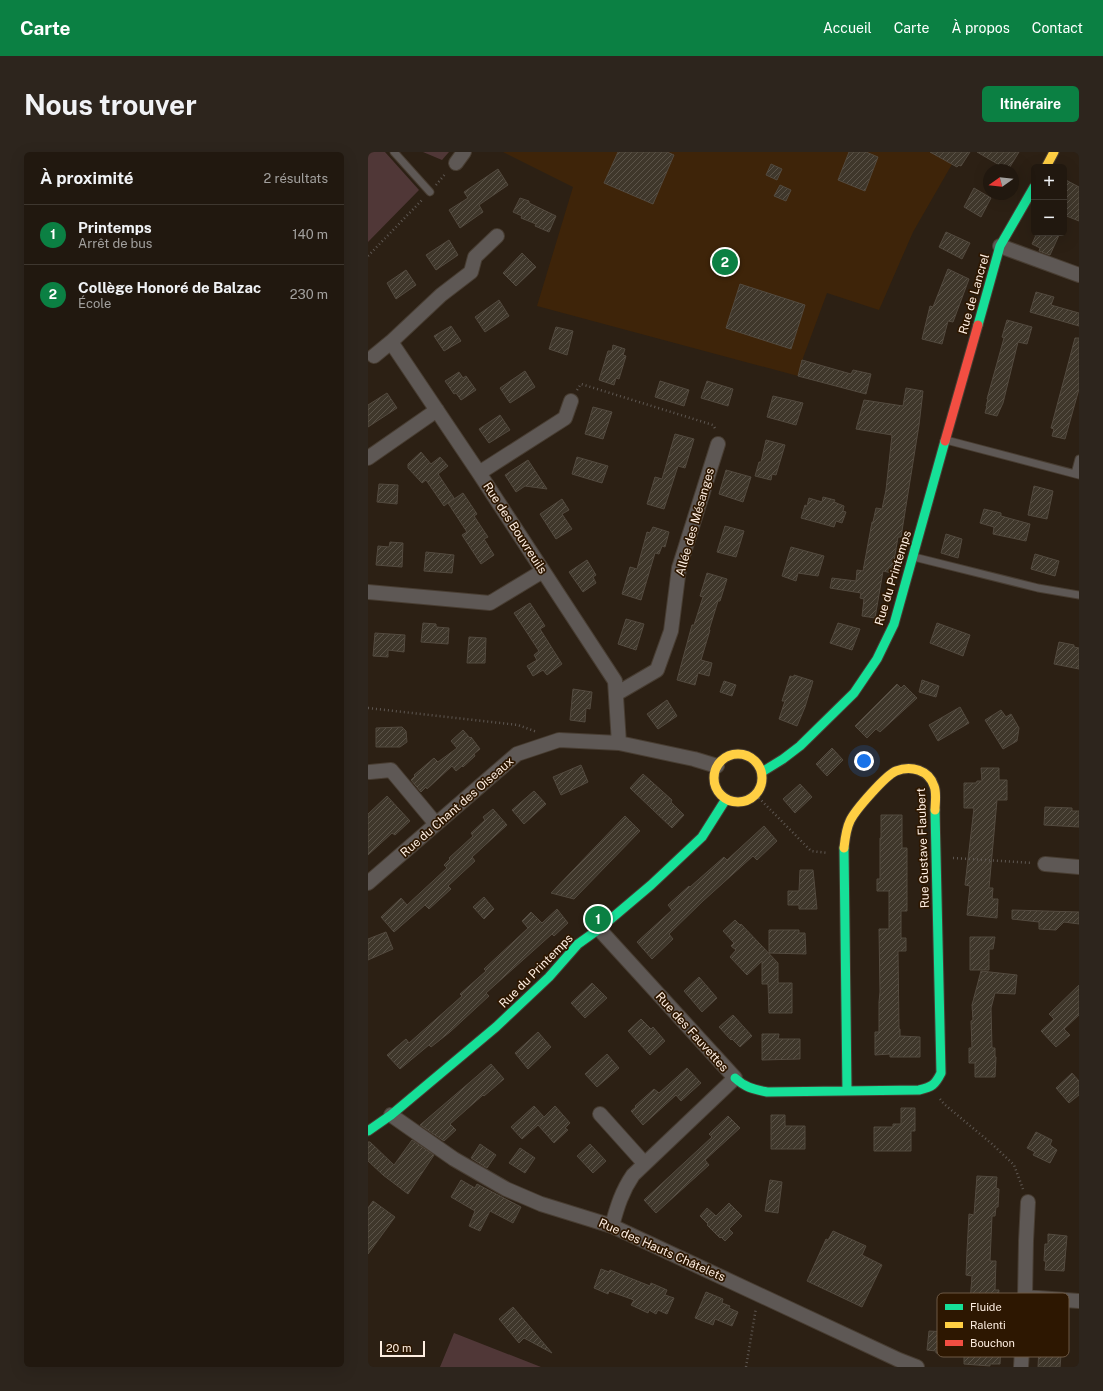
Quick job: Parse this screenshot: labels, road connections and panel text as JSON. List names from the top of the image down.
{
  "streets": {
    "main road": ["Rue de Lancrel", "Rue du Printemps", "Rue Gustave Flaubert"],
    "street": [
      "Allée des Mésanges",
      "Rue des Bouvreuils",
      "Rue du Chant des Oiseaux",
      "Rue des Fauvettes",
      "Rue des Hauts Châtelets"
    ]
  },
  "crossings": [
    ["Rue de Lancrel", "Rue du Printemps"],
    ["Allée des Mésanges", "Rue des Bouvreuils"],
    ["Rue des Bouvreuils", "Rue du Chant des Oiseaux"],
    ["Rue du Printemps", "Rue du Chant des Oiseaux"],
    ["Rue du Printemps", "Rue des Fauvettes"],
    ["Rue du Printemps", "Rue des Hauts Châtelets"],
    ["Rue des Fauvettes", "Rue des Hauts Châtelets"]
  ],
  "legend": ["Fluide", "Ralenti", "Bouchon"],
  "scale_bar": "20 m",
  "north": "left",
  "page": {
    "header": "Carte",
    "nav": [
      "Accueil",
      "Carte",
      "À propos",
      "Contact"
    ],
    "buttons": "Itinéraire",
    "title": "Nous trouver",
    "heading": ["À proximité", "2 résultats"],
    "map_buttons": ["+", "−"],
    "list": [
      {
        "mark": "1",
        "name": "Printemps",
        "note": "Arrêt de bus",
        "value": "140 m"
      },
      {
        "mark": "2",
        "name": "Collège Honoré de Balzac",
        "note": "École",
        "value": "230 m"
      }
    ],
    "pins": ["2", "1"],
    "scale": "20 m"
  }
}
